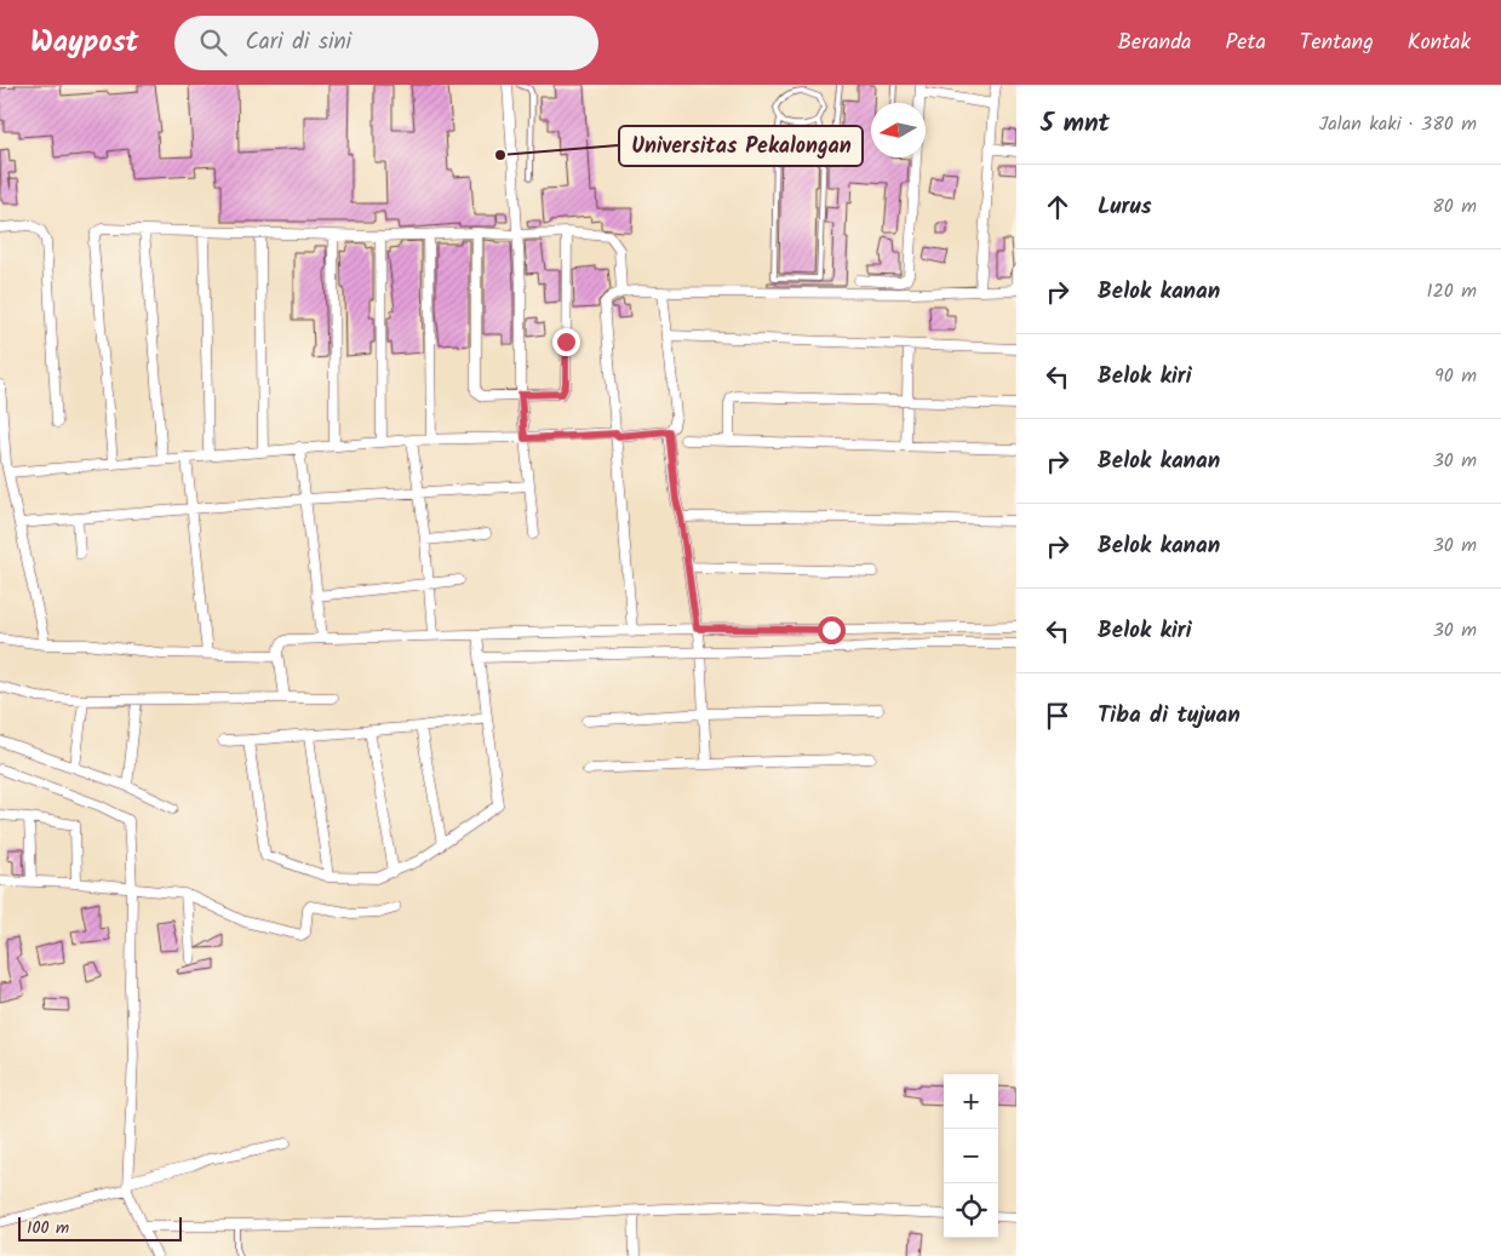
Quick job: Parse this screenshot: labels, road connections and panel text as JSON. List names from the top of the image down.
{
  "places": ["Universitas Pekalongan"],
  "scale_bar": "100 m",
  "north": "left",
  "page": {
    "header": "Waypost",
    "search": "Cari di sini",
    "nav": [
      "Beranda",
      "Peta",
      "Tentang",
      "Kontak"
    ],
    "heading": ["5 mnt", "Jalan kaki · 380 m"],
    "list": [
      ["Lurus", "80 m"],
      ["Belok kanan", "120 m"],
      ["Belok kiri", "90 m"],
      ["Belok kanan", "30 m"],
      ["Belok kanan", "30 m"],
      ["Belok kiri", "30 m"],
      "Tiba di tujuan"
    ],
    "map_buttons": ["+", "−"],
    "scale": "100 m"
  }
}
